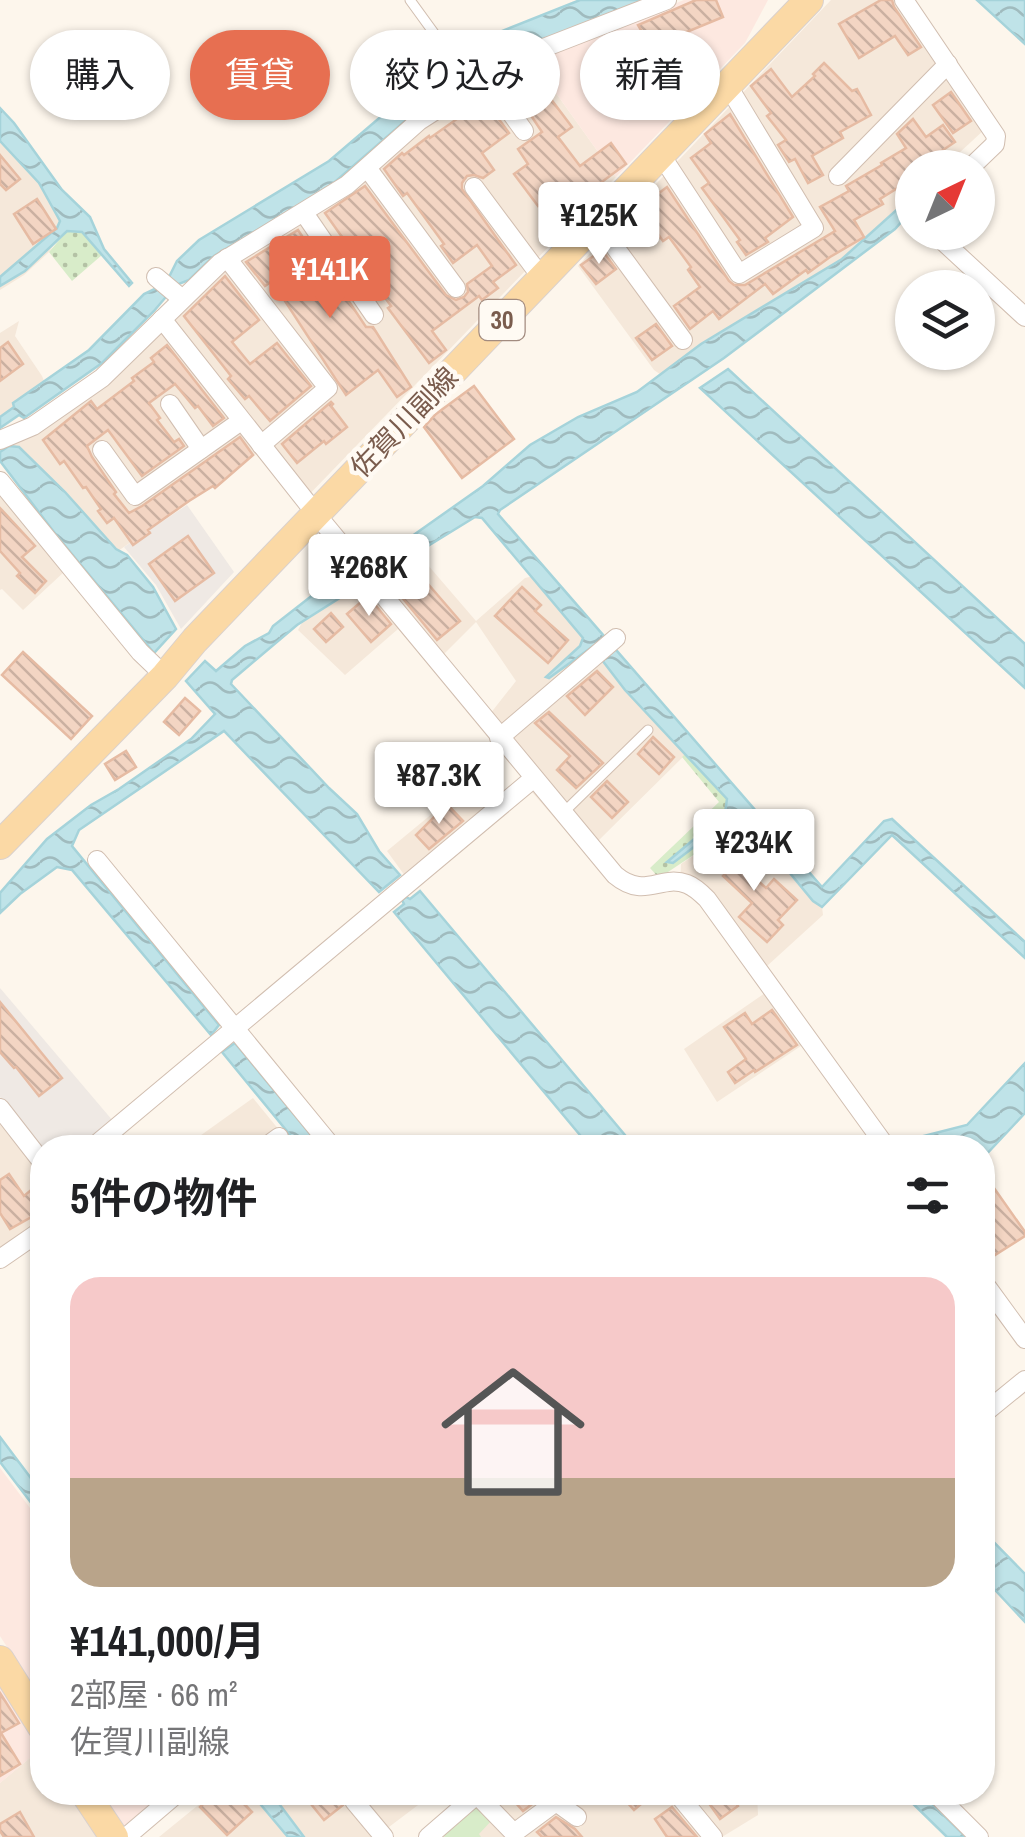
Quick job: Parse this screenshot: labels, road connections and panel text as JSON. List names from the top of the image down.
{
  "streets": {
    "main road": ["30", "佐賀川副線"]
  },
  "north": "top right",
  "page": {
    "chip": [
      "購入",
      "賃貸",
      "絞り込み",
      "新着"
    ],
    "price": [
      "¥125K",
      "¥141K",
      "¥268K",
      "¥87.3K",
      "¥234K"
    ],
    "heading": "5件の物件",
    "list": [
      {
        "name": "¥141,000/月",
        "note": "2部屋 · 66 m² · 佐賀川副線"
      }
    ]
  }
}
